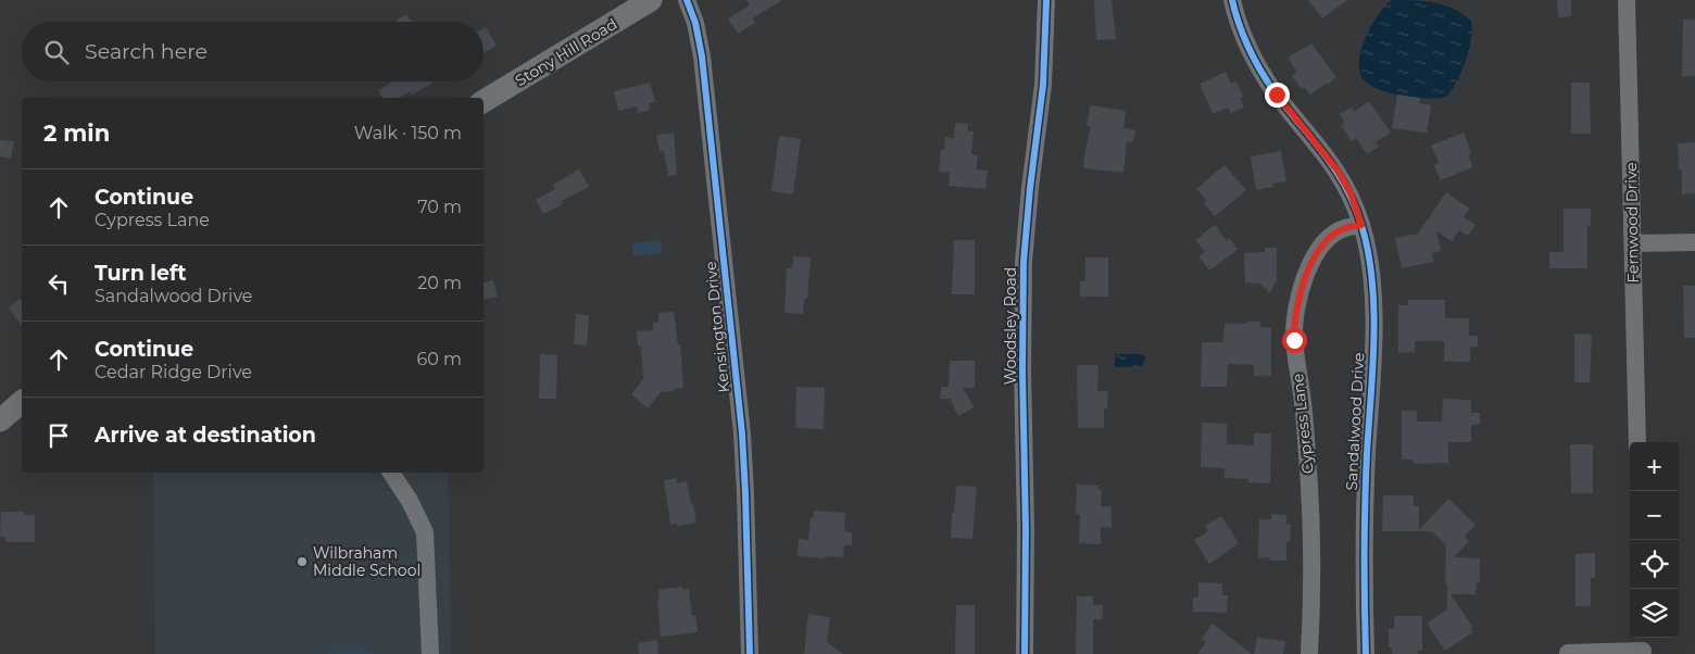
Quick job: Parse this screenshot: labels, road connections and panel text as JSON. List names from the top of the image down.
{
  "streets": {
    "main road": ["Stony Hill Road"],
    "street": [
      "Fernwood Drive",
      "Woodsley Road",
      "Kensington Drive",
      "Sandalwood Drive",
      "Cypress Lane"
    ]
  },
  "crossings": [
    ["Sandalwood Drive", "Cypress Lane"]
  ],
  "places": ["Wilbraham Middle School"],
  "page": {
    "search": "Search here",
    "heading": ["2 min", "Walk · 150 m"],
    "list": [
      ["Continue", "Cypress Lane", "70 m"],
      ["Turn left", "Sandalwood Drive", "20 m"],
      ["Continue", "Cedar Ridge Drive", "60 m"],
      "Arrive at destination"
    ],
    "map_buttons": ["+", "−"]
  }
}
